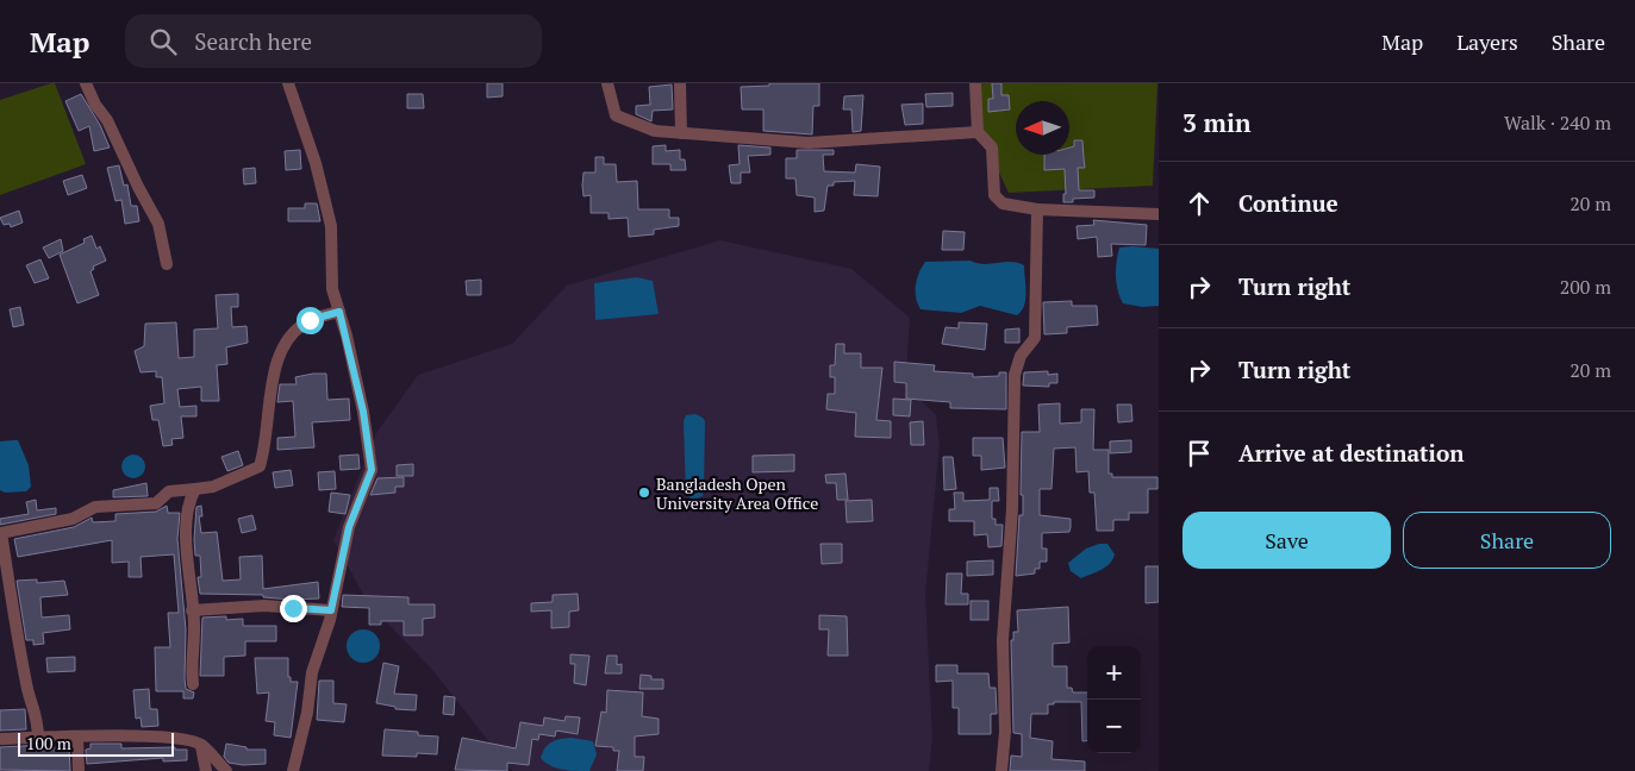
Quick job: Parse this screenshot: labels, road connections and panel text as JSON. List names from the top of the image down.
{
  "places": ["Bangladesh Open University Area Office"],
  "scale_bar": "100 m",
  "north": "left",
  "page": {
    "header": "Map",
    "search": "Search here",
    "nav": ["Map", "Layers", "Share"],
    "heading": ["3 min", "Walk · 240 m"],
    "list": [
      ["Continue", "20 m"],
      ["Turn right", "200 m"],
      ["Turn right", "20 m"],
      "Arrive at destination"
    ],
    "buttons": ["Save", "Share"],
    "map_buttons": ["+", "−"],
    "scale": "100 m"
  }
}
